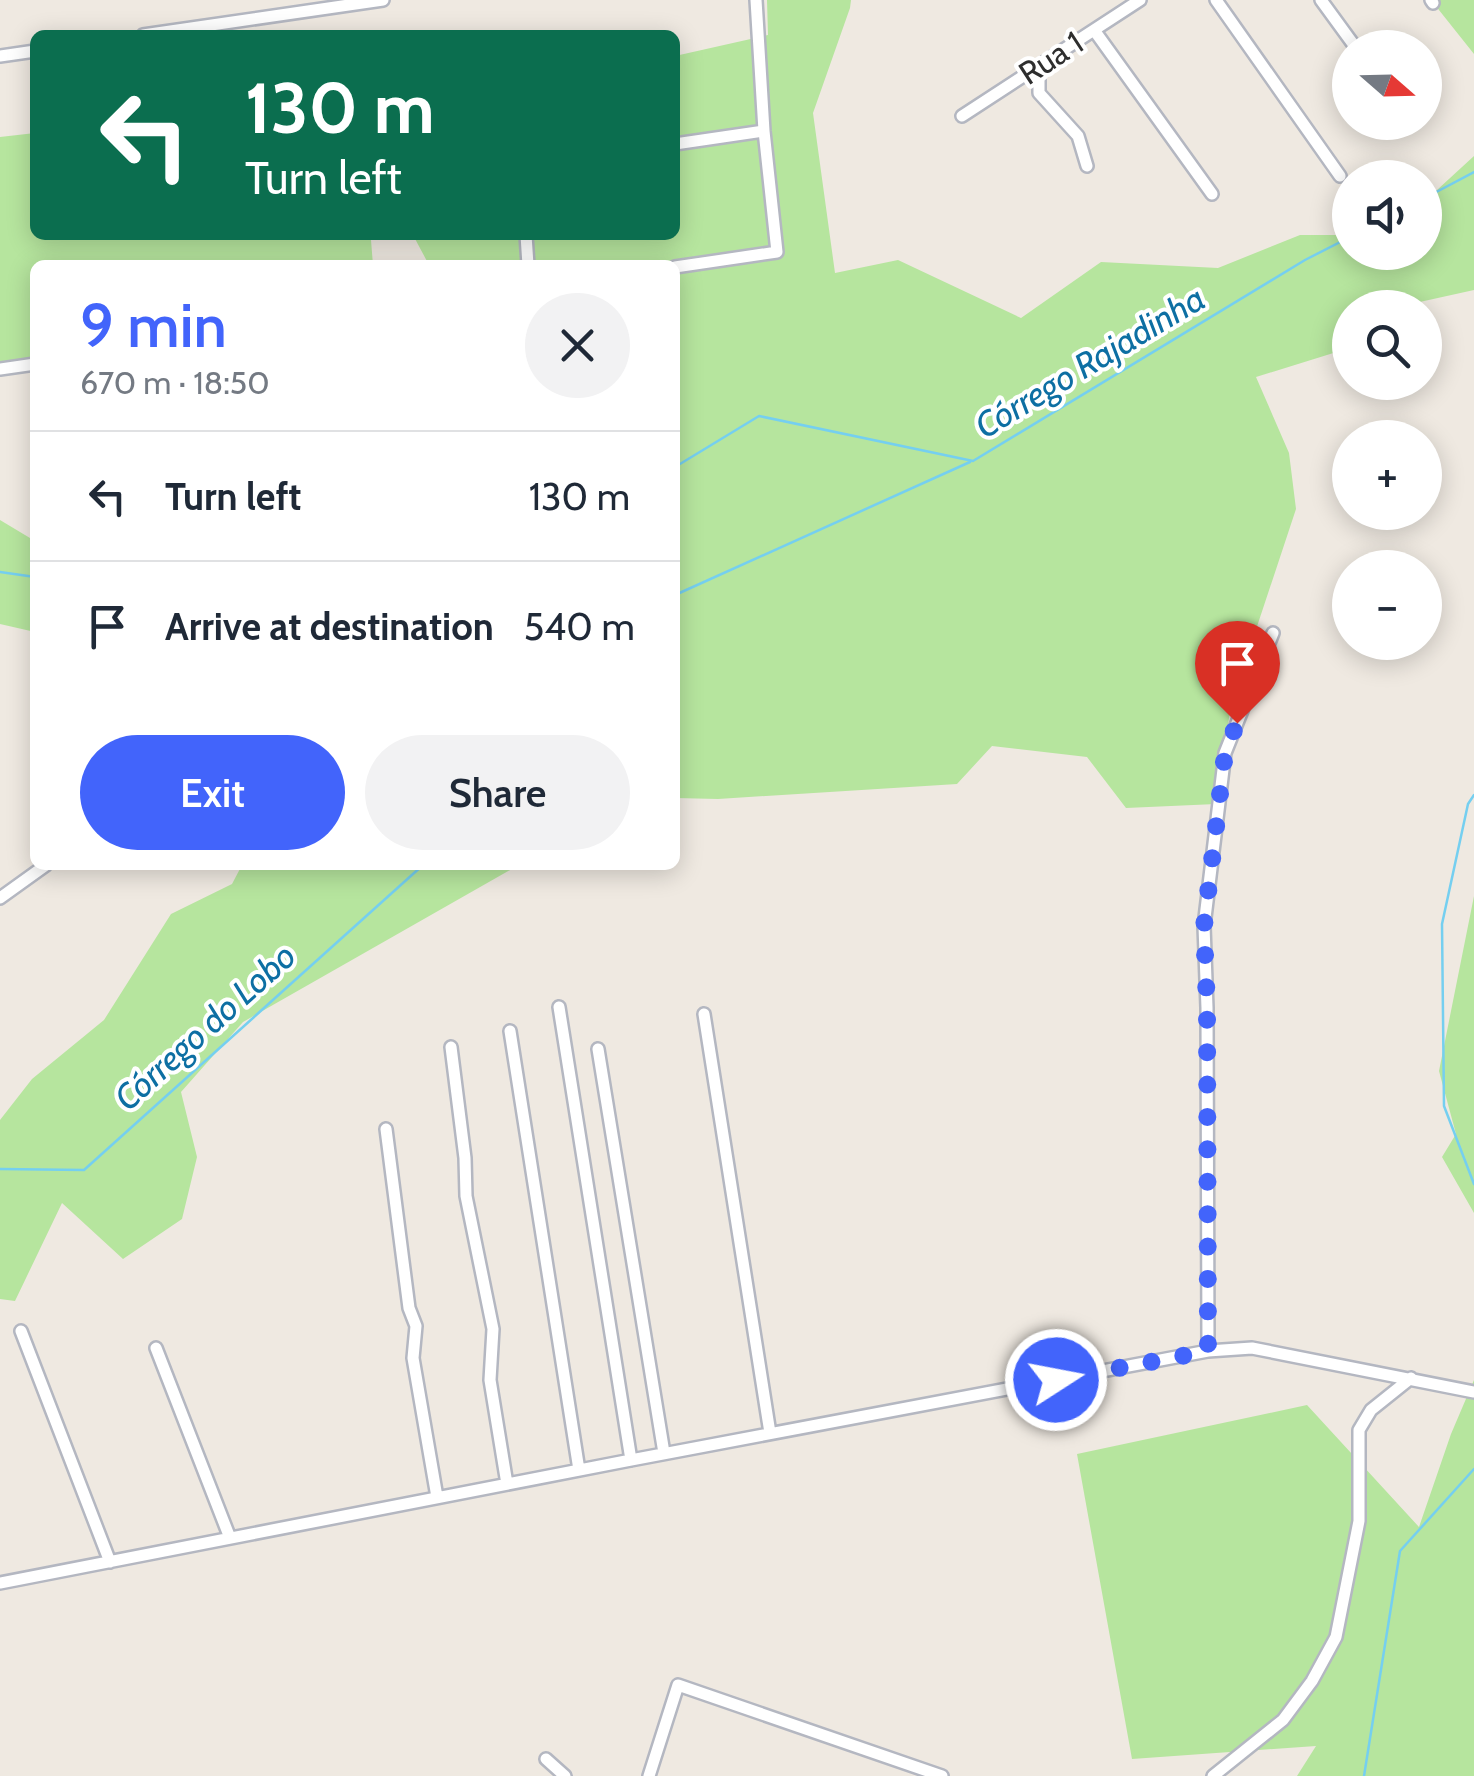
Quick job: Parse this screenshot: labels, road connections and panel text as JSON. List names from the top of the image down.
{
  "streets": {
    "street": ["Rua 1"]
  },
  "water": ["Córrego Rajadinha", "Córrego do Lobo"],
  "north": "right",
  "page": {
    "map_buttons": ["+", "−"],
    "turn": ["130 m", "Turn left"],
    "heading": ["9 min", "670 m · 18:50"],
    "list": [
      {
        "name": "Turn left",
        "value": "130 m"
      },
      {
        "name": "Arrive at destination",
        "value": "540 m"
      }
    ],
    "buttons": ["Exit", "Share"]
  }
}
